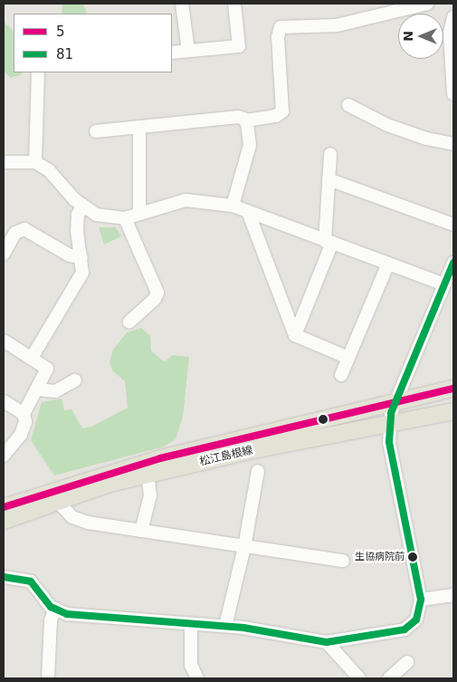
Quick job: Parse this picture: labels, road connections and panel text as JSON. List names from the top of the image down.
{
  "streets": {
    "main road": ["松江島根線"]
  },
  "places": ["生協病院前"],
  "lines": ["transit line 81", "transit line 5"],
  "legend": ["5", "81"],
  "north": "left"
}
